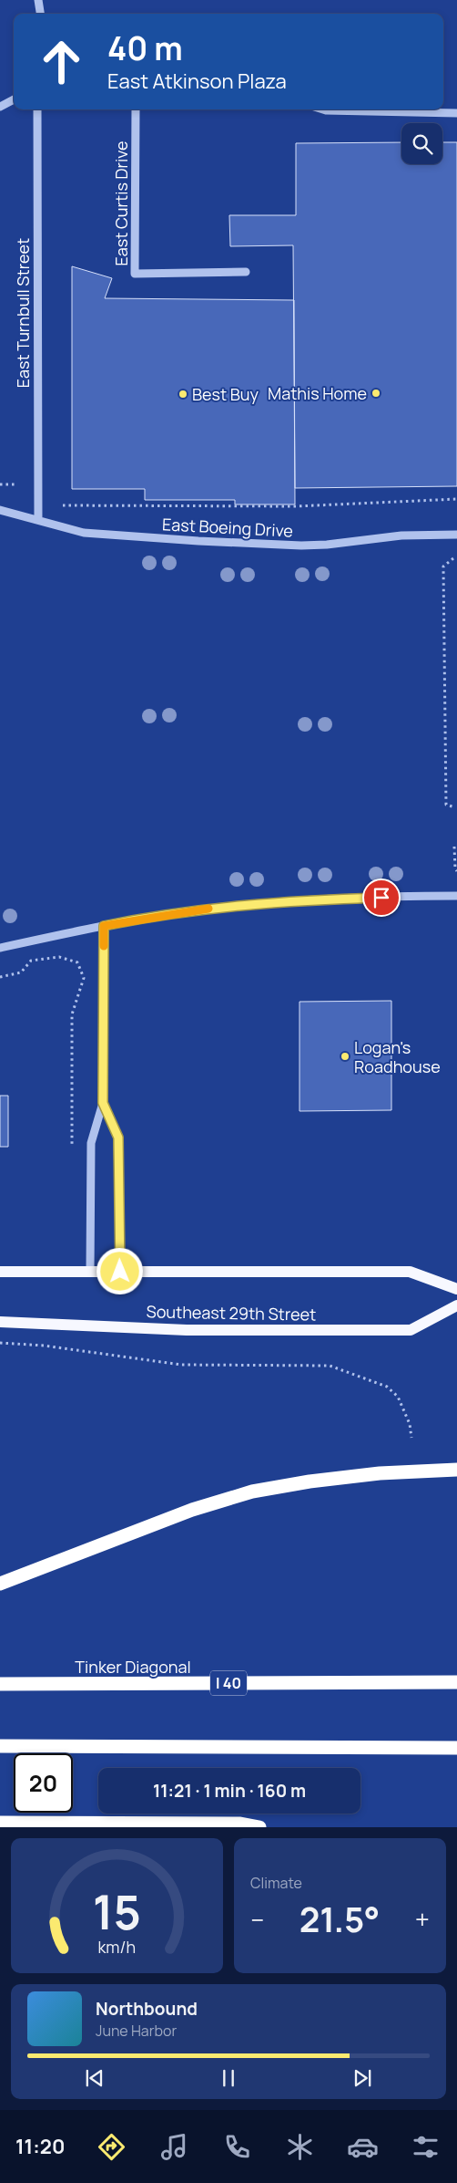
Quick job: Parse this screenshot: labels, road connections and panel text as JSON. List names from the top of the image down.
{
  "streets": {
    "highway": ["Tinker Diagonal", "I 40"],
    "main road": ["Southeast 29th Street"],
    "lane": ["East Curtis Drive", "East Turnbull Street", "East Boeing Drive"]
  },
  "crossings": [
    ["East Turnbull Street", "East Boeing Drive"]
  ],
  "places": ["Mathis Home", "Best Buy", "Logan's Roadhouse"],
  "page": {
    "turn": ["40 m", "East Atkinson Plaza"],
    "limit": "20",
    "trip": "11:21 · 1 min · 160 m",
    "tile": "Climate",
    "heat": ["−", "21.5°", "+"],
    "song": ["Northbound", "June Harbor"],
    "tabs": "11:20",
    "gauge": ["15", "km/h"]
  }
}
